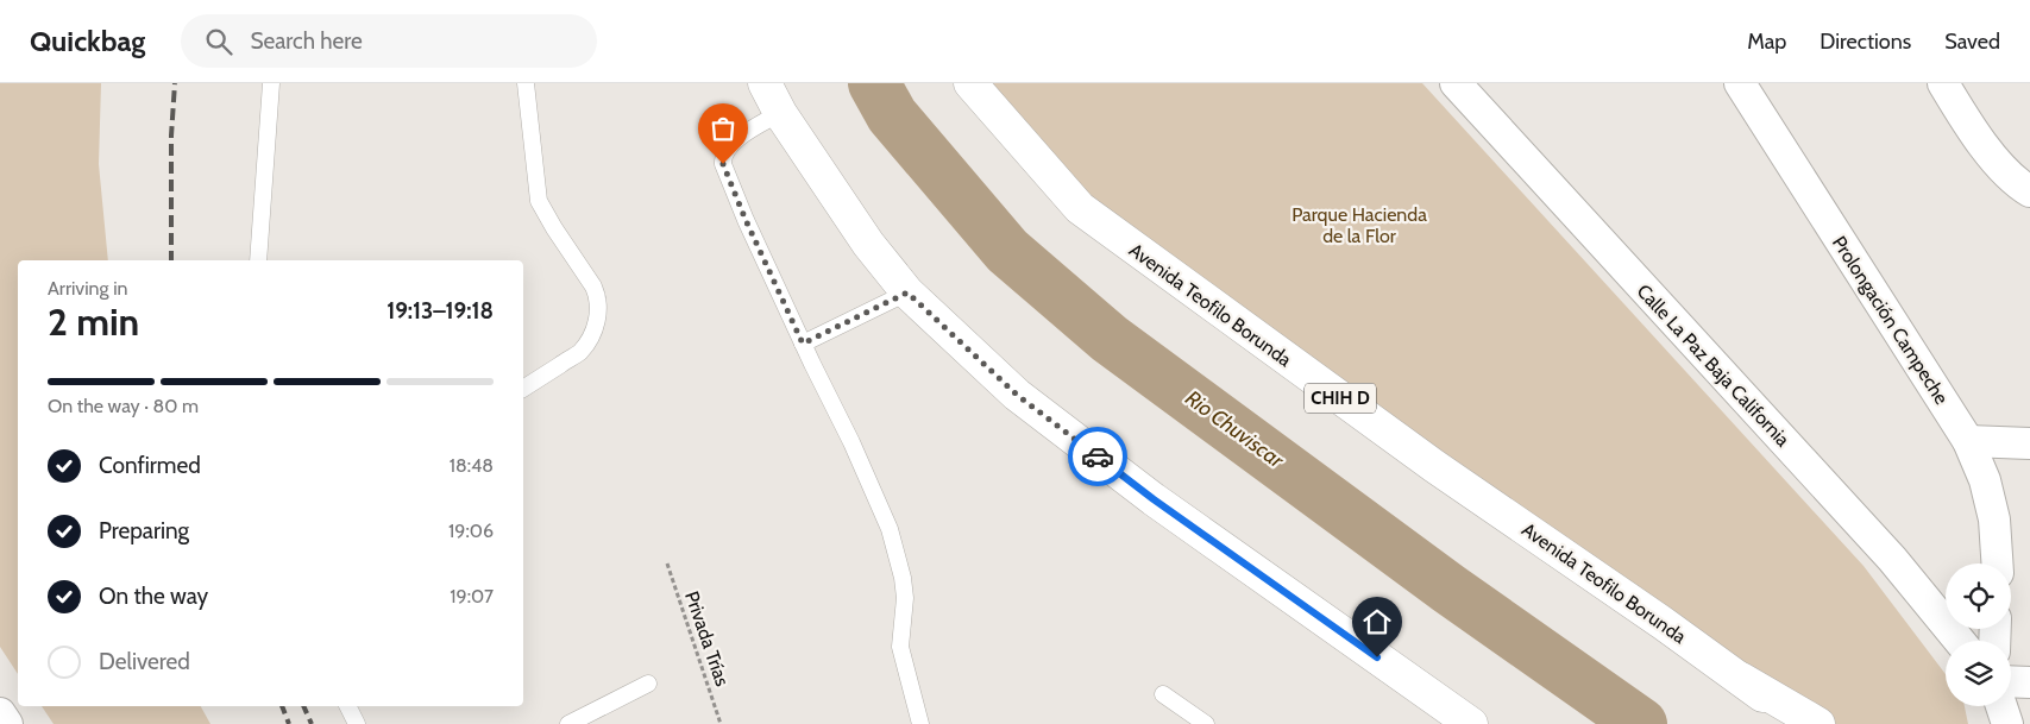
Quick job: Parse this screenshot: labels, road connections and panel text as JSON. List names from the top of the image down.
{
  "streets": {
    "main road": ["Avenida Teofilo Borunda", "CHIH D"],
    "street": ["Prolongación Campeche", "Calle La Paz Baja California"],
    "path": ["Privada Trías"]
  },
  "crossings": [
    ["Avenida Teofilo Borunda", "CHIH D"]
  ],
  "water": ["Rio Chuviscar"],
  "parks": ["Parque Hacienda de la Flor"],
  "page": {
    "header": "Quickbag",
    "search": "Search here",
    "nav": ["Map", "Directions", "Saved"],
    "heading": ["2 min", "Arriving in", "19:13–19:18"],
    "bar": "On the way · 80 m",
    "list": [
      ["Confirmed", "18:48"],
      ["Preparing", "19:06"],
      ["On the way", "19:07"],
      "Delivered"
    ]
  }
}
